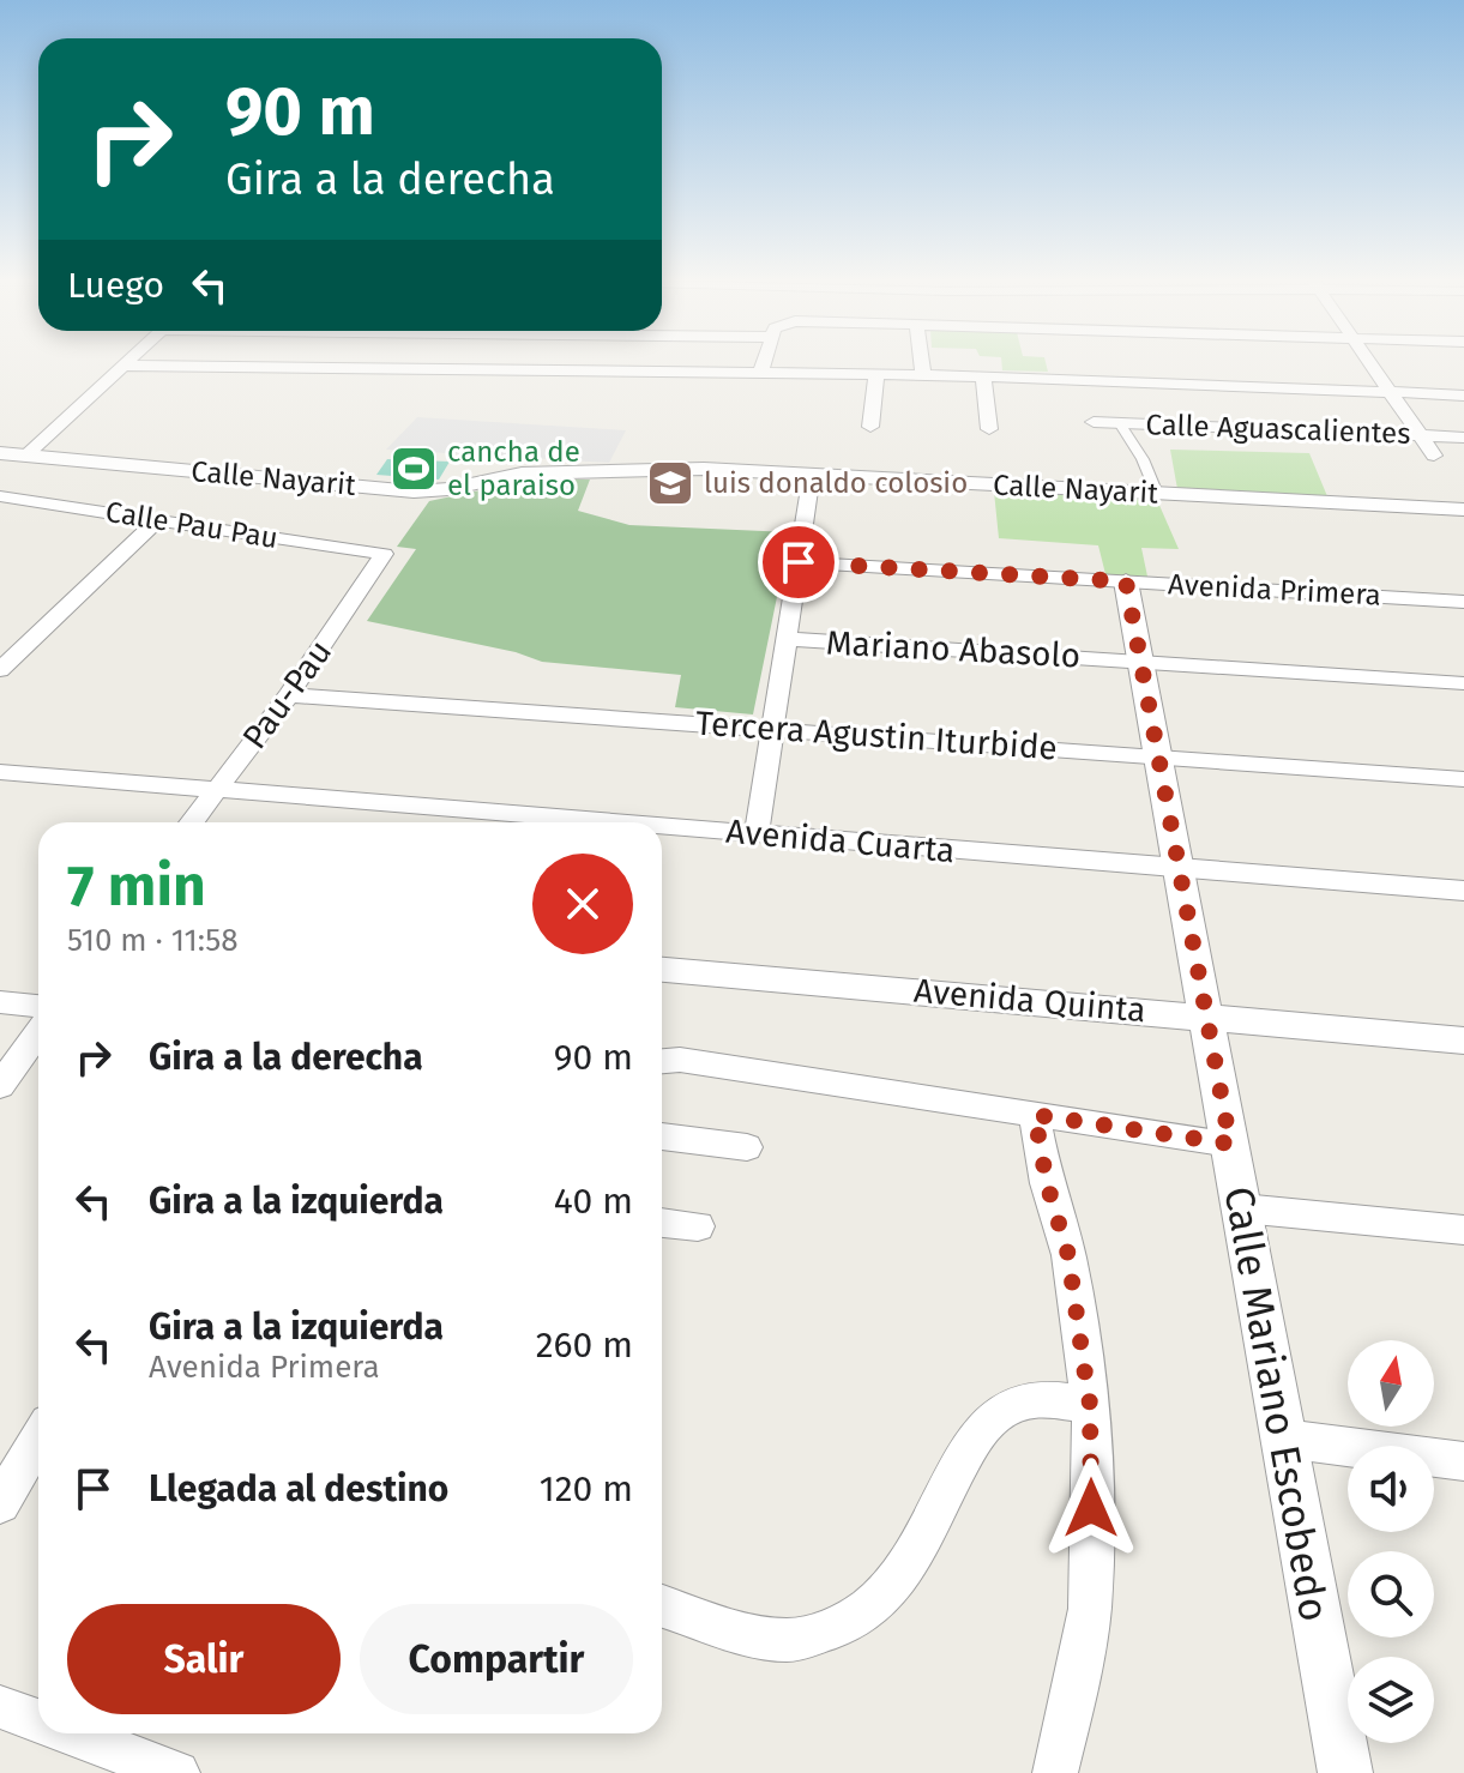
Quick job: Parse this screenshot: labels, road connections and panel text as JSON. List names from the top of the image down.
{
  "streets": {
    "street": [
      "Calle Aguascalientes",
      "Calle Nayarit",
      "Calle Pau Pau",
      "Avenida Primera",
      "Mariano Abasolo",
      "Pau-Pau",
      "Tercera Agustin Iturbide",
      "Avenida Cuarta",
      "Avenida Quinta",
      "Calle Mariano Escobedo"
    ]
  },
  "crossings": [
    ["Calle Pau Pau", "Pau-Pau"],
    ["Avenida Primera", "Calle Mariano Escobedo"],
    ["Mariano Abasolo", "Calle Mariano Escobedo"],
    ["Pau-Pau", "Tercera Agustin Iturbide"],
    ["Pau-Pau", "Avenida Cuarta"],
    ["Tercera Agustin Iturbide", "Calle Mariano Escobedo"],
    ["Avenida Cuarta", "Calle Mariano Escobedo"],
    ["Avenida Quinta", "Calle Mariano Escobedo"]
  ],
  "places": {
    "sports": ["cancha de el paraiso"],
    "school or university": ["luis donaldo colosio"]
  },
  "north": "top",
  "page": {
    "turn": ["90 m", "Gira a la derecha"],
    "then": "Luego",
    "heading": ["7 min", "510 m · 11:58"],
    "list": [
      {
        "name": "Gira a la derecha",
        "value": "90 m"
      },
      {
        "name": "Gira a la izquierda",
        "value": "40 m"
      },
      {
        "name": "Gira a la izquierda",
        "note": "Avenida Primera",
        "value": "260 m"
      },
      {
        "name": "Llegada al destino",
        "value": "120 m"
      }
    ],
    "buttons": ["Salir", "Compartir"]
  }
}
